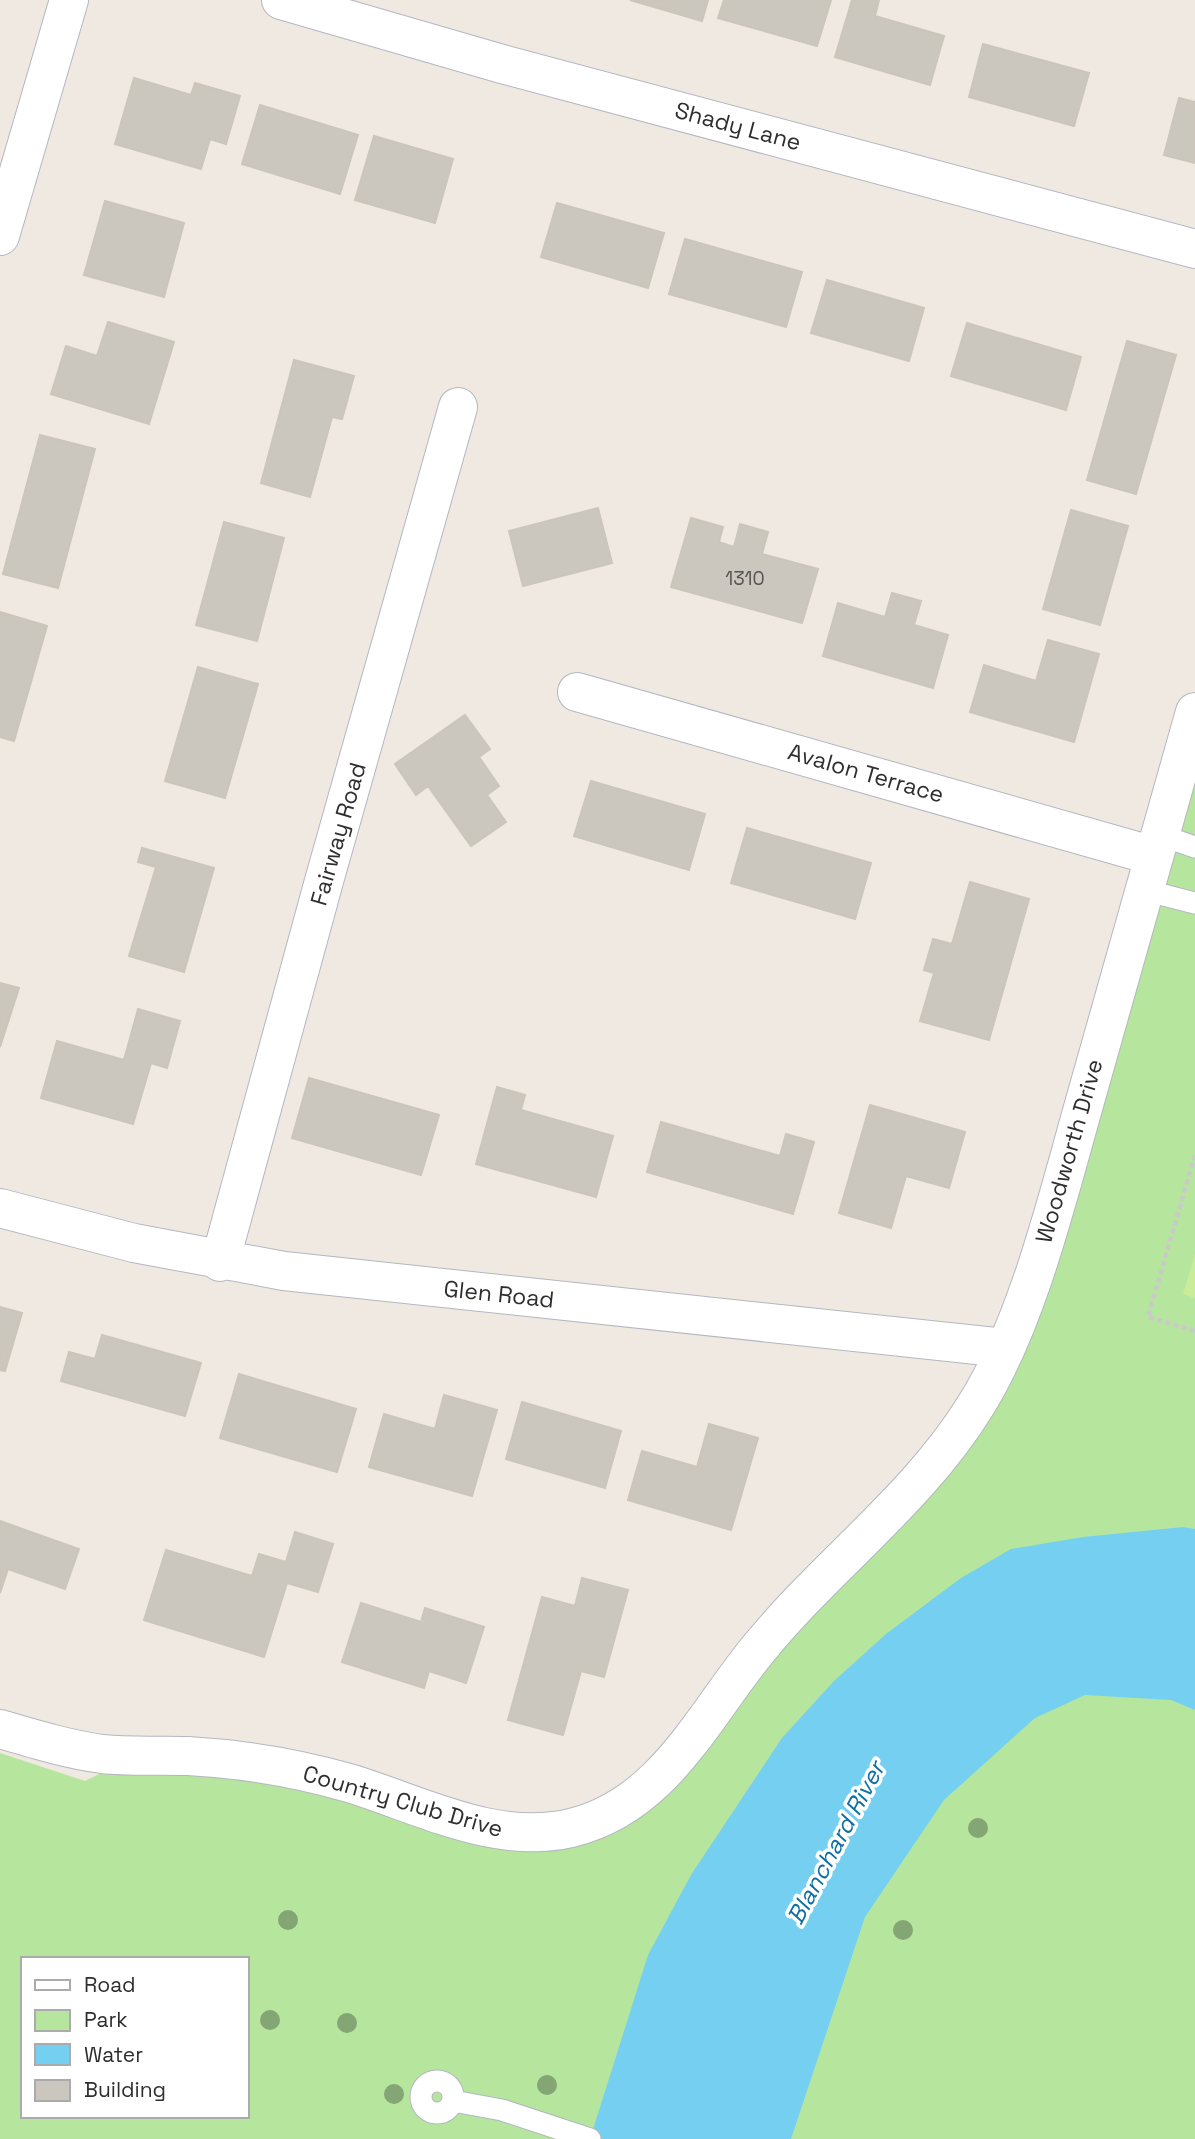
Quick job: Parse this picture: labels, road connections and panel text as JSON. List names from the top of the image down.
{
  "streets": {
    "street": [
      "Shady Lane",
      "Avalon Terrace",
      "Fairway Road",
      "Woodworth Drive",
      "Glen Road",
      "Country Club Drive"
    ]
  },
  "crossings": [
    ["Avalon Terrace", "Woodworth Drive"],
    ["Fairway Road", "Glen Road"],
    ["Woodworth Drive", "Glen Road"],
    ["Woodworth Drive", "Country Club Drive"]
  ],
  "water": ["Blanchard River"],
  "house_numbers": ["1310"],
  "legend": [
    "Road",
    "Park",
    "Water",
    "Building"
  ]
}
